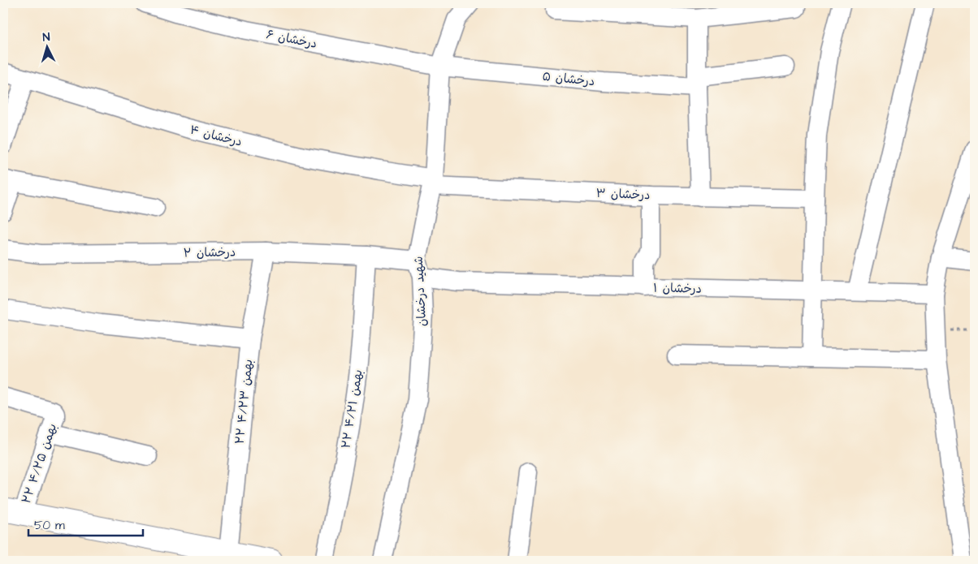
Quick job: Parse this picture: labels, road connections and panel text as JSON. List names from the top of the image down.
{
  "streets": {
    "street": [
      "درخشان ۶",
      "درخشان ۵",
      "درخشان ۴",
      "درخشان ۳",
      "درخشان ۲",
      "درخشان ۱",
      "شهید درخشان",
      "۲۲ بهمن ۴/۲۳",
      "۲۲ بهمن ۴/۲۱",
      "۲۲ بهمن ۴/۲۵"
    ]
  },
  "crossings": [
    ["درخشان ۶", "درخشان ۵"],
    ["درخشان ۶", "شهید درخشان"],
    ["درخشان ۵", "شهید درخشان"],
    ["درخشان ۴", "درخشان ۳"],
    ["درخشان ۴", "شهید درخشان"],
    ["درخشان ۳", "شهید درخشان"],
    ["درخشان ۲", "درخشان ۱"],
    ["درخشان ۲", "شهید درخشان"],
    ["درخشان ۲", "۲۲ بهمن ۴/۲۳"],
    ["درخشان ۲", "۲۲ بهمن ۴/۲۱"],
    ["درخشان ۱", "شهید درخشان"]
  ],
  "scale_bar": "50 m",
  "north": "top"
}
